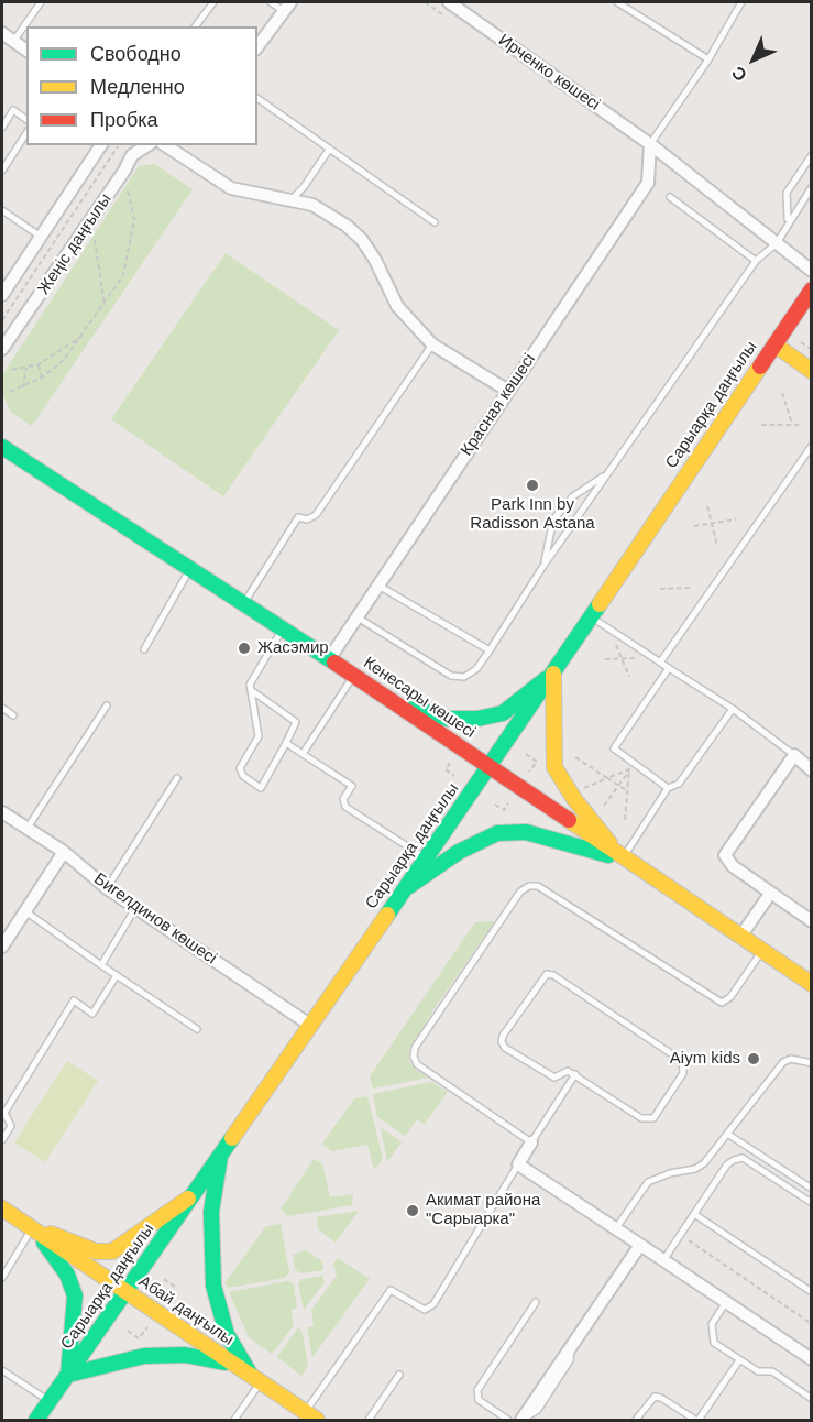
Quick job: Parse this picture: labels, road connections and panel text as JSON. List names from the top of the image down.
{
  "streets": {
    "main road": ["Сарыарқа даңғылы", "Кенесары көшесі", "Абай даңғылы"],
    "street": [
      "Ирченко көшесі",
      "Жеңіс даңғылы",
      "Красная көшесі",
      "Бигелдинов көшесі"
    ]
  },
  "crossings": [
    ["Ирченко көшесі", "Красная көшесі"],
    ["Красная көшесі", "Кенесары көшесі"],
    ["Сарыарқа даңғылы", "Кенесары көшесі"],
    ["Сарыарқа даңғылы", "Бигелдинов көшесі"],
    ["Сарыарқа даңғылы", "Абай даңғылы"]
  ],
  "places": [
    "Park Inn by Radisson Astana",
    "Жасэмир",
    "Aiym kids",
    "Акимат района \"Сарыарка\""
  ],
  "legend": ["Свободно", "Медленно", "Пробка"],
  "north": "bottom left"
}
